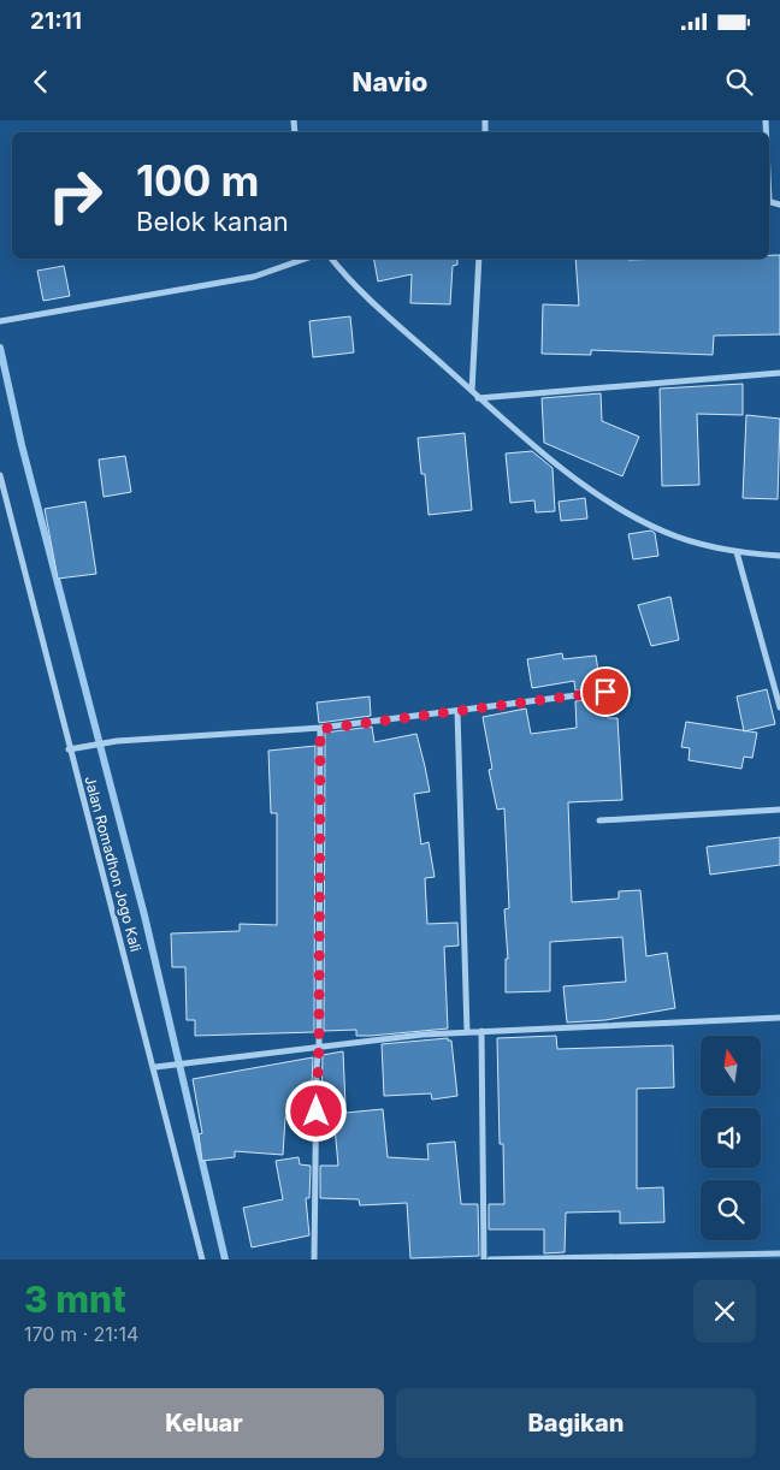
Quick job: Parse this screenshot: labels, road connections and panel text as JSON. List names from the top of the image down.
{
  "streets": {
    "street": ["Jalan Romadhon Jogo Kali"]
  },
  "north": "top",
  "page": {
    "status": "21:11",
    "header": "Navio",
    "turn": ["100 m", "Belok kanan"],
    "heading": ["3 mnt", "170 m · 21:14"],
    "buttons": ["Keluar", "Bagikan"]
  }
}
